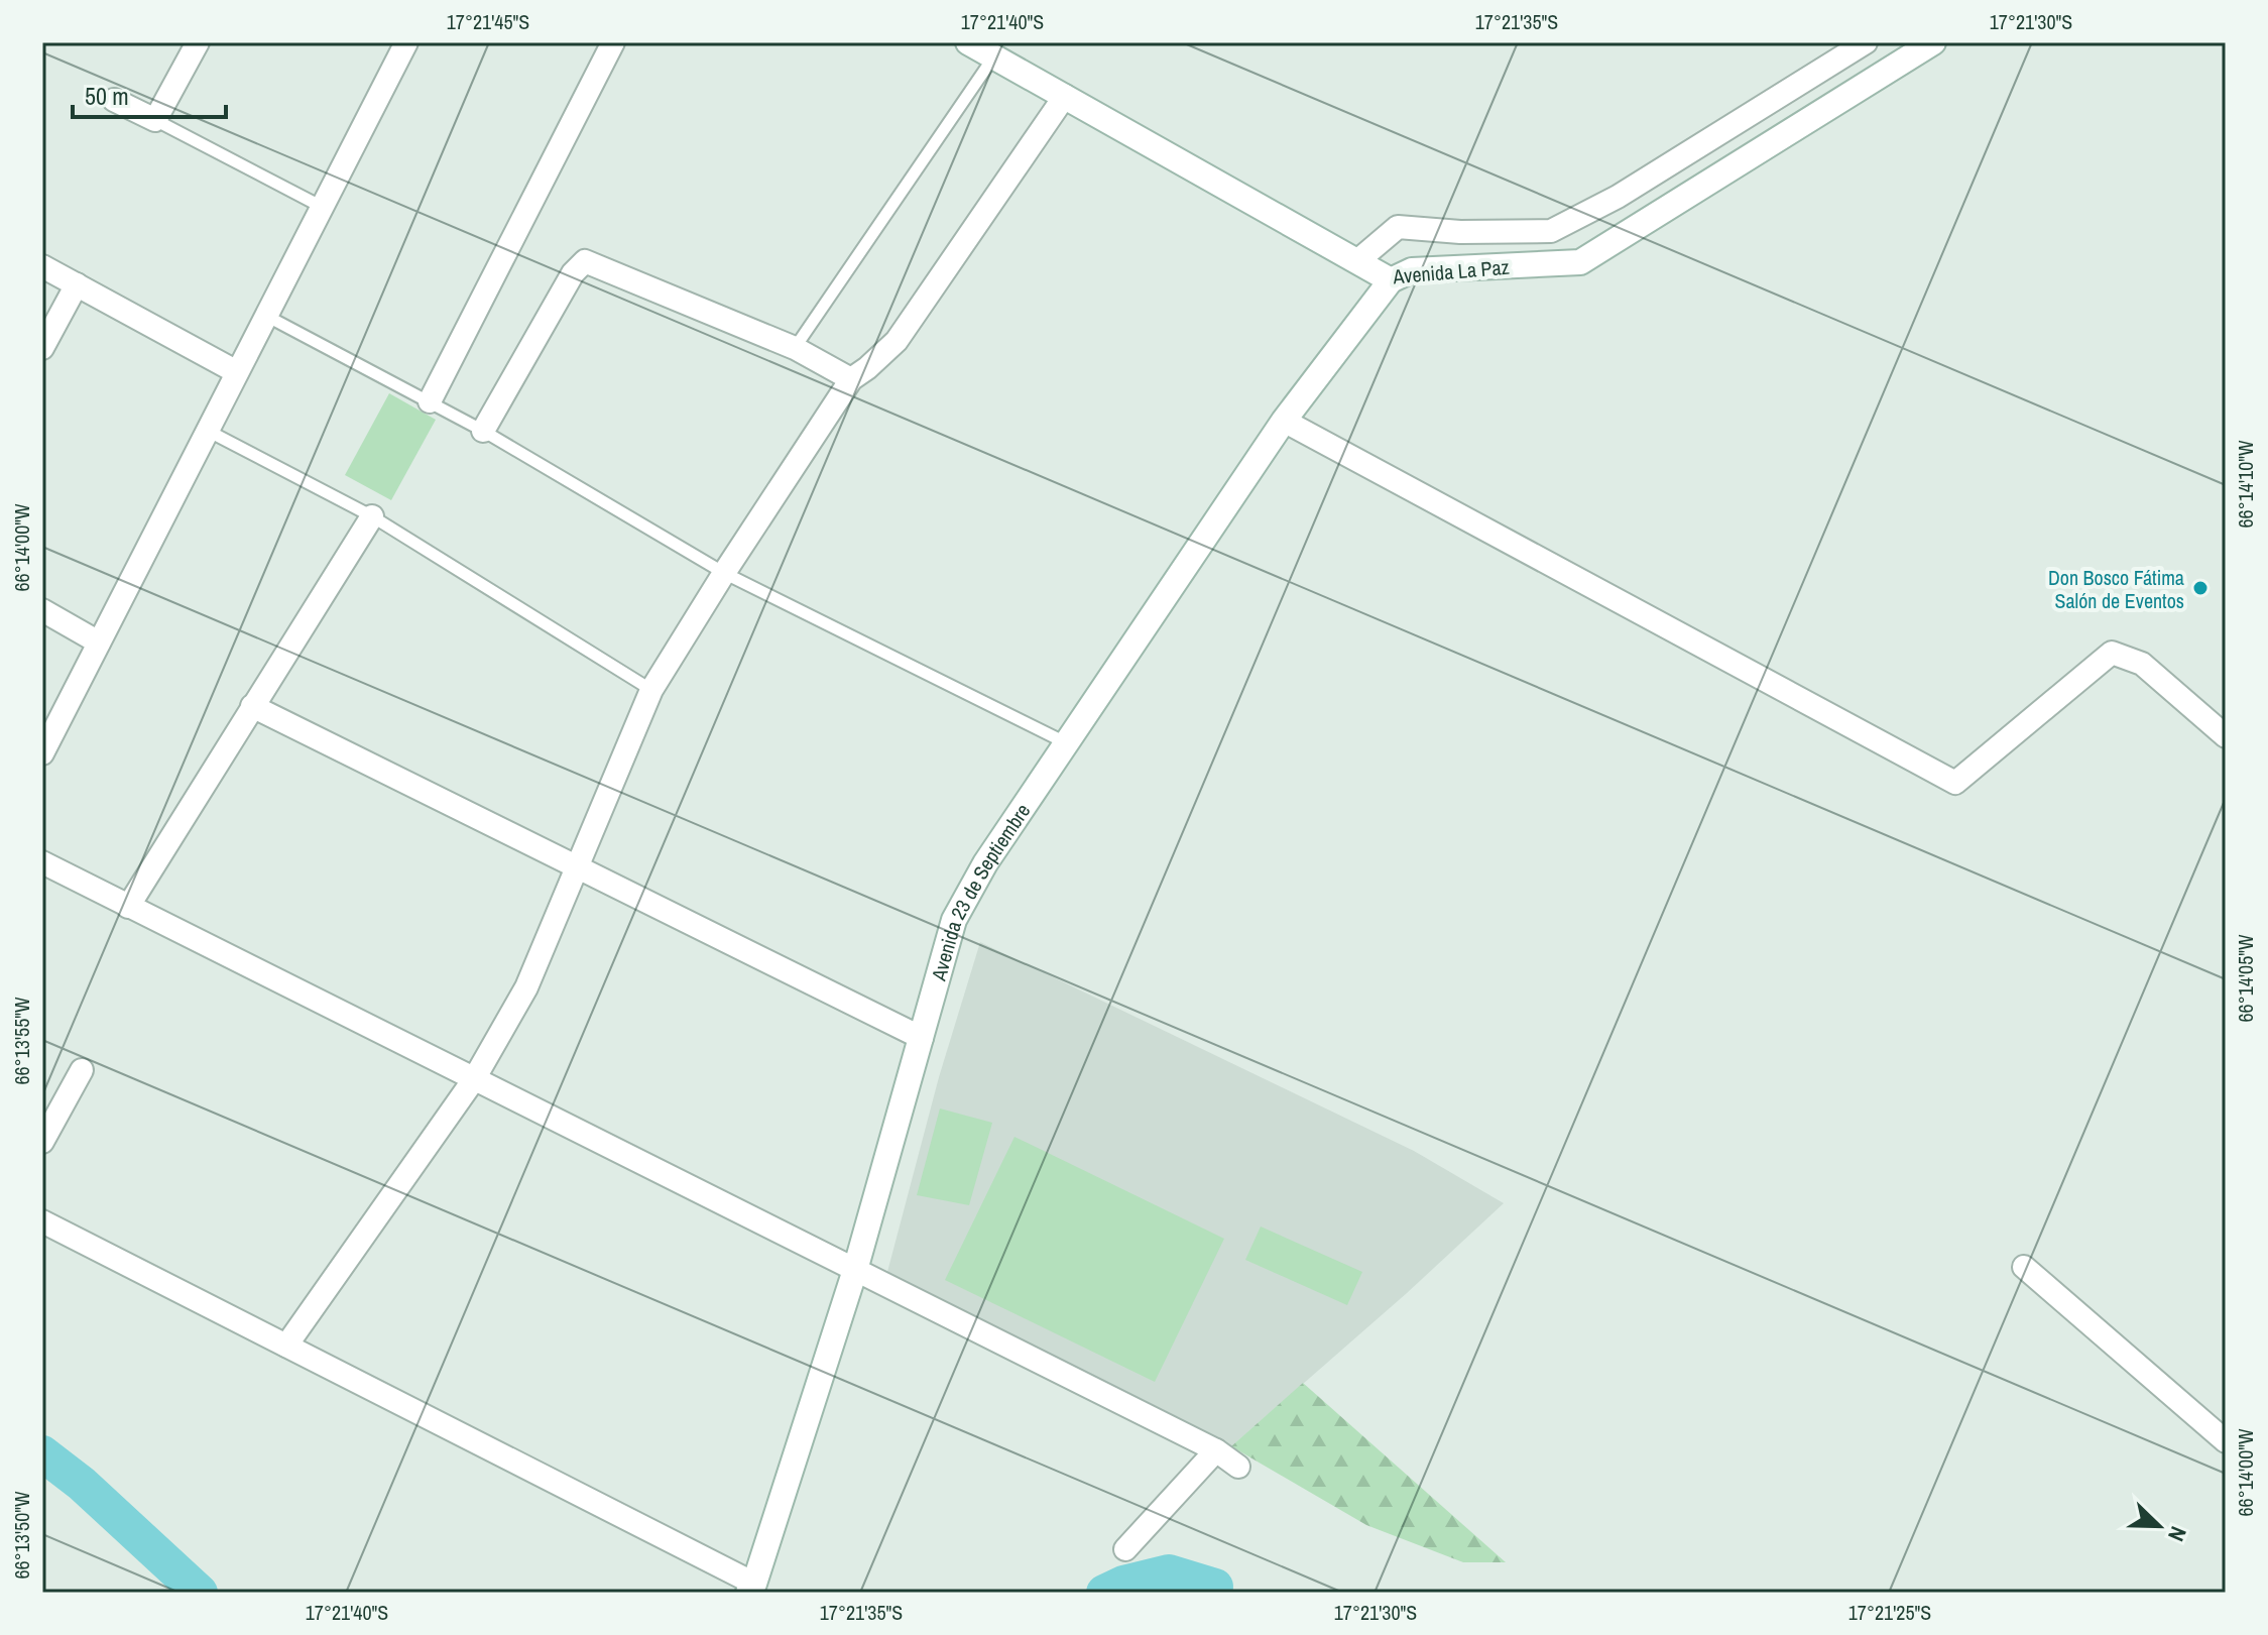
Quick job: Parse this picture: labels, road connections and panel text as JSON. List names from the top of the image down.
{
  "streets": {
    "main road": ["Avenida La Paz", "Avenida 23 de Septiembre"]
  },
  "crossings": [
    ["Avenida La Paz", "Avenida 23 de Septiembre"]
  ],
  "places": ["Don Bosco Fátima Salón de Eventos"],
  "scale_bar": "50 m",
  "north": "bottom right",
  "coordinates": [
    "17°21'45\"S",
    "17°21'40\"S",
    "17°21'35\"S",
    "17°21'30\"S",
    "66°14'10\"W",
    "66°14'00\"W",
    "66°14'05\"W",
    "66°13'55\"W",
    "66°13'50\"W",
    "17°21'25\"S"
  ]
}
